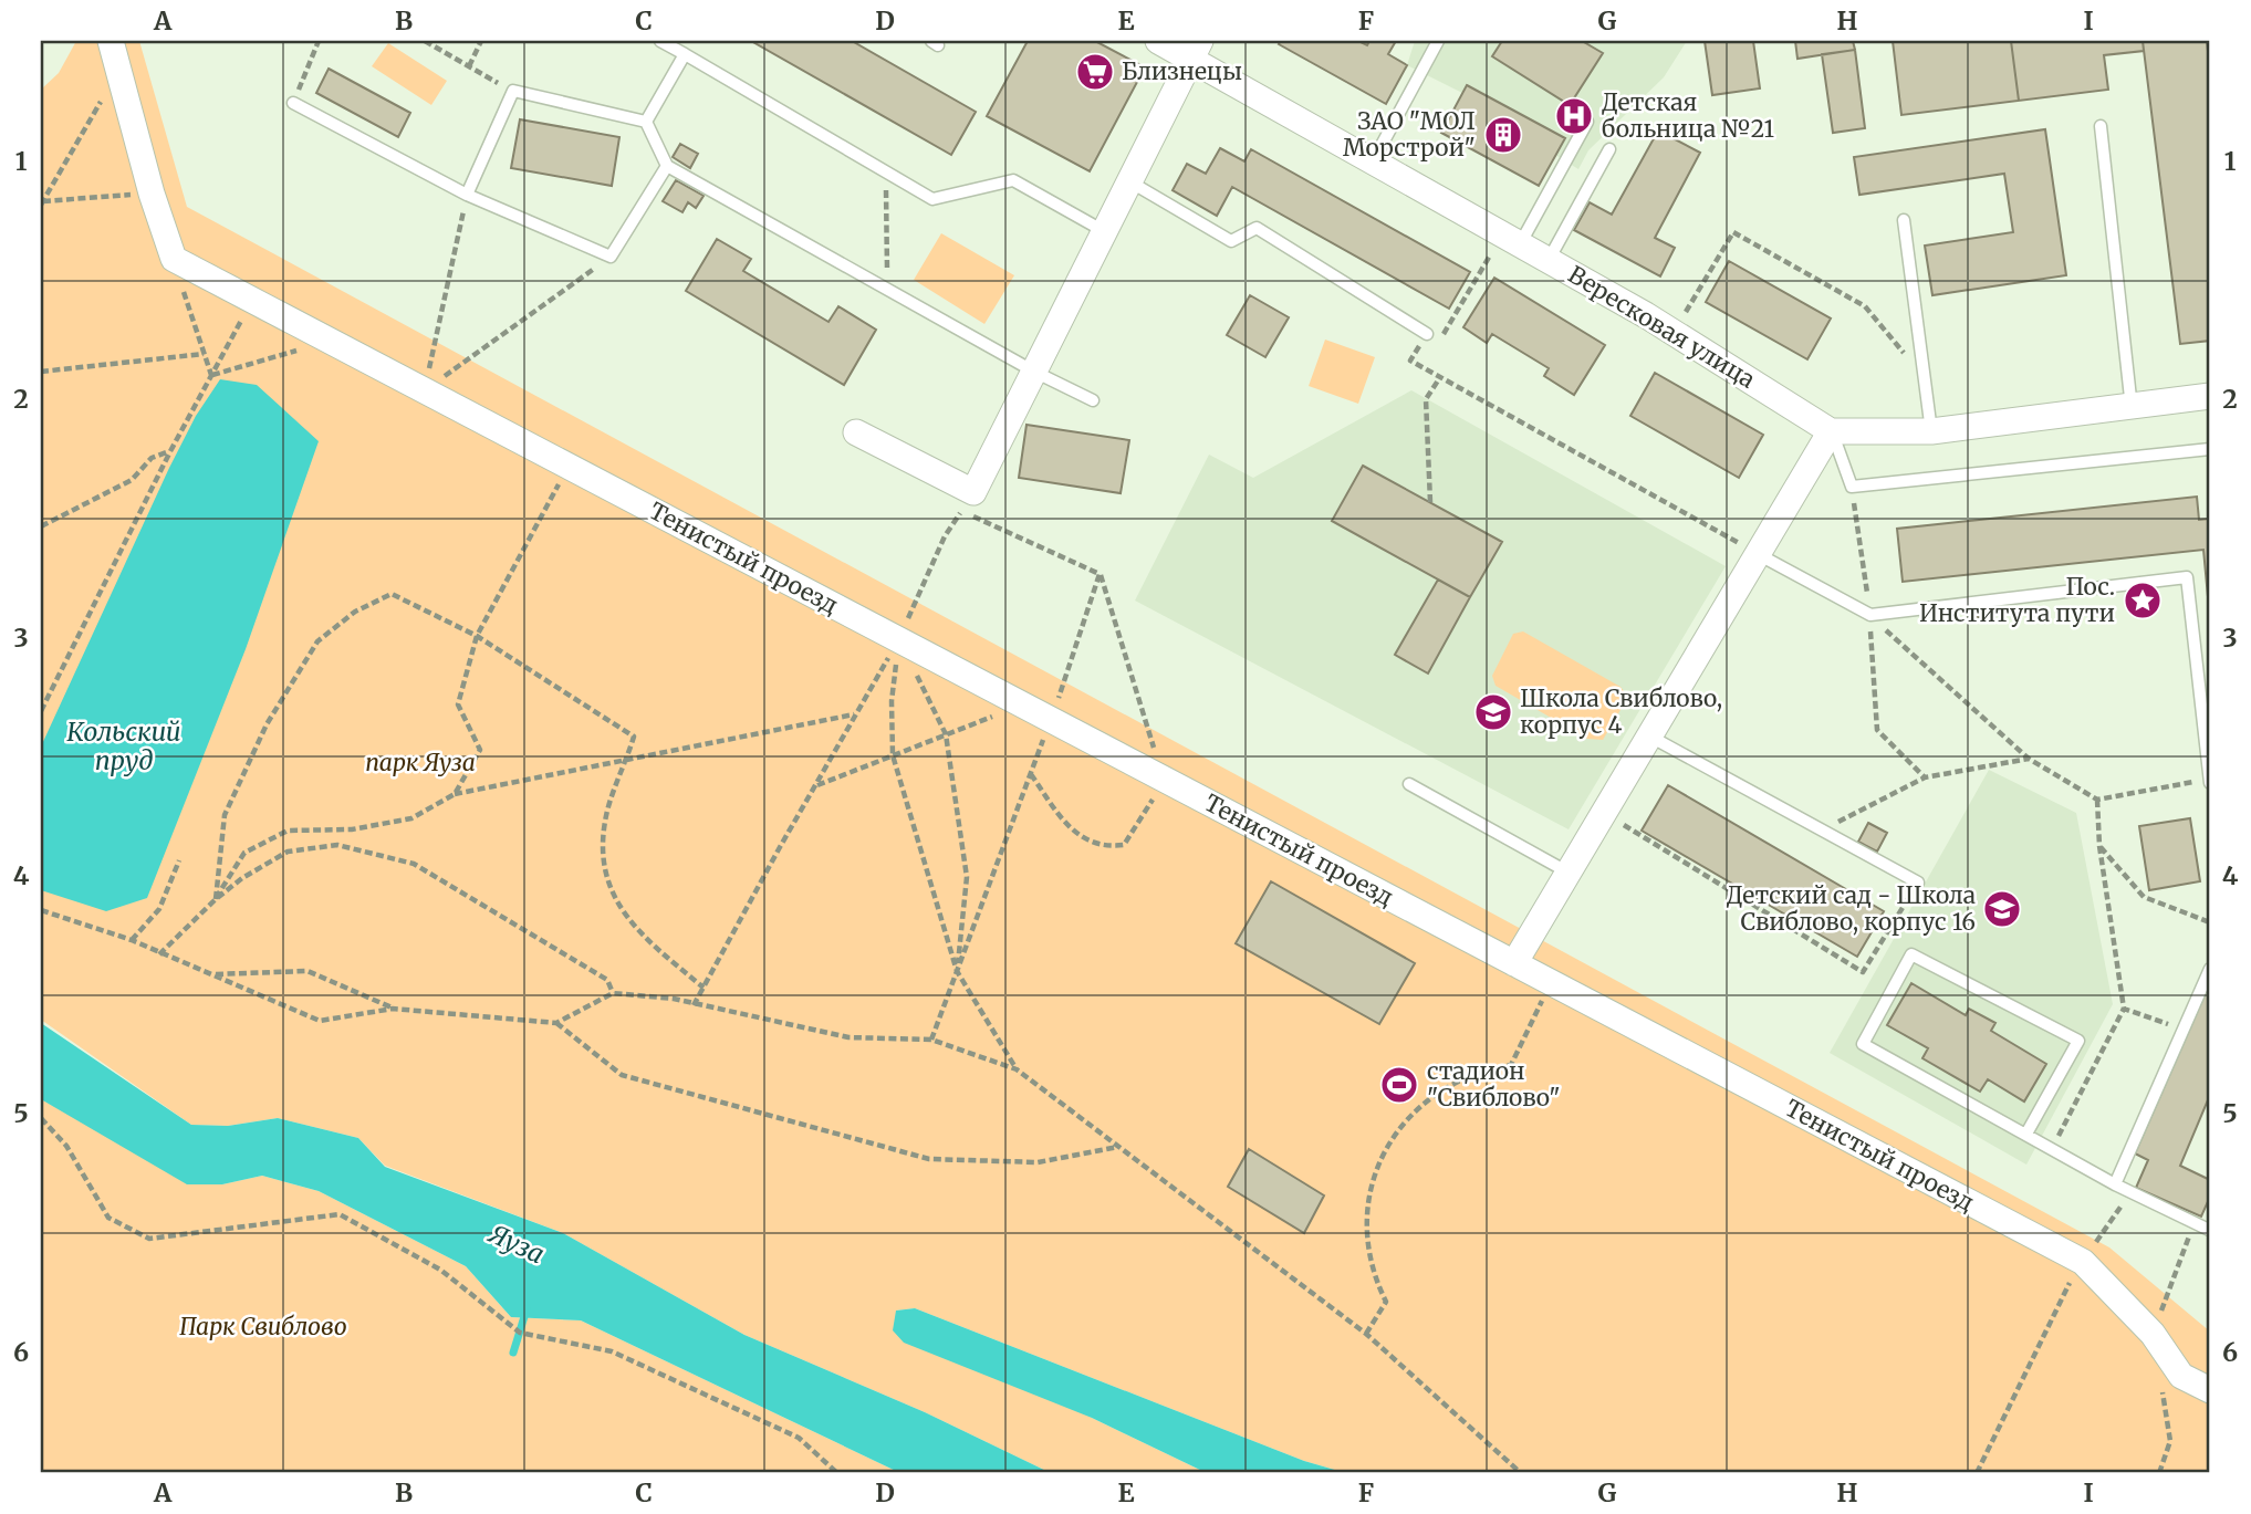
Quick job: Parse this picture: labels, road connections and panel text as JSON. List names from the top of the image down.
{
  "streets": {
    "street": ["Вересковая улица", "Тенистый проезд"]
  },
  "water": ["Кольский пруд", "Яуза"],
  "parks": ["парк Яуза", "Парк Свиблово"],
  "places": {
    "supermarket": ["Близнецы"],
    "hospital": ["Детская больница №21"],
    "building": ["ЗАО \"МОЛ Морстрой\""],
    "place": ["Пос. Института пути"],
    "school or university": ["Школа Свиблово, корпус 4", "Детский сад - Школа Свиблово, корпус 16"],
    "sports": ["стадион \"Свиблово\""]
  },
  "grid": {
    "columns": [
      "A",
      "B",
      "C",
      "D",
      "E",
      "F",
      "G",
      "H",
      "I"
    ],
    "rows": [
      "1",
      "2",
      "3",
      "4",
      "5",
      "6"
    ]
  }
}
